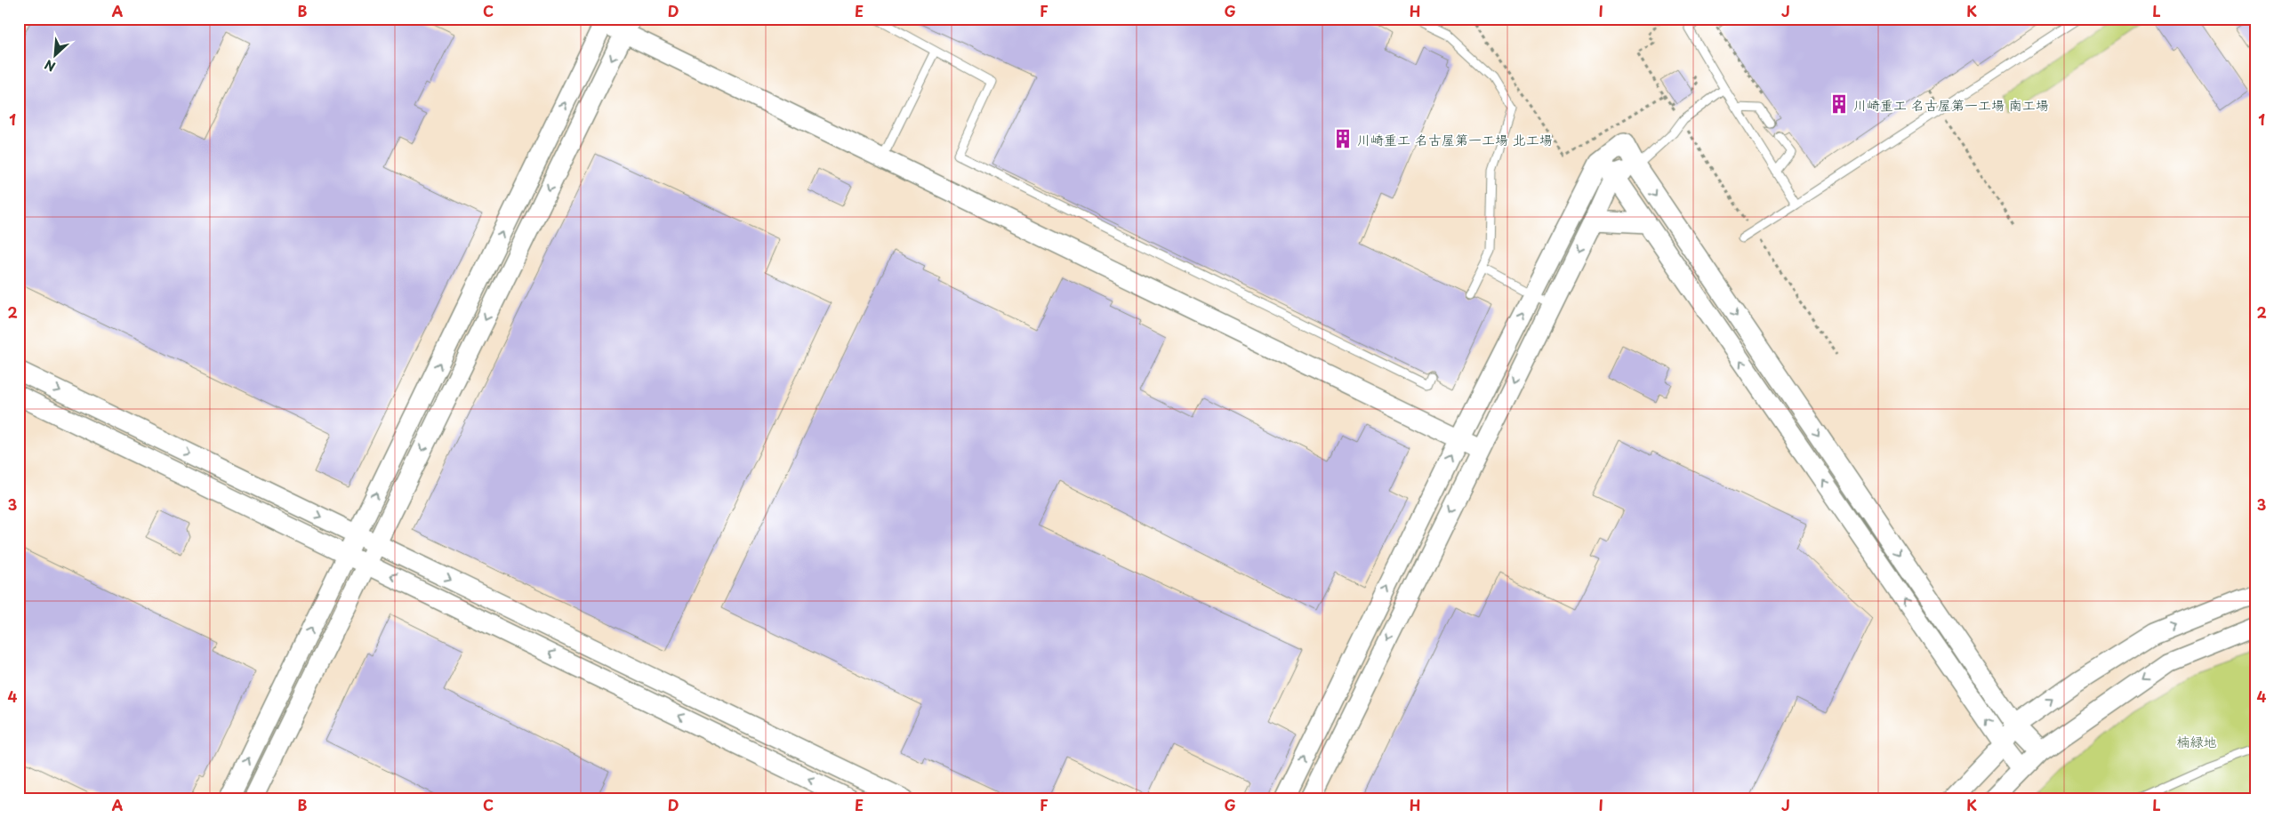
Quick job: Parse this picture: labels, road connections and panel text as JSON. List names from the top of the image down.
{
  "parks": ["楠緑地"],
  "places": {
    "building": ["川崎重工 名古屋第一工場 南工場", "川崎重工 名古屋第一工場 北工場"]
  },
  "north": "bottom left",
  "grid": {
    "columns": [
      "A",
      "B",
      "C",
      "D",
      "E",
      "F",
      "G",
      "H",
      "I",
      "J",
      "K",
      "L"
    ],
    "rows": [
      "1",
      "2",
      "3",
      "4"
    ]
  }
}
